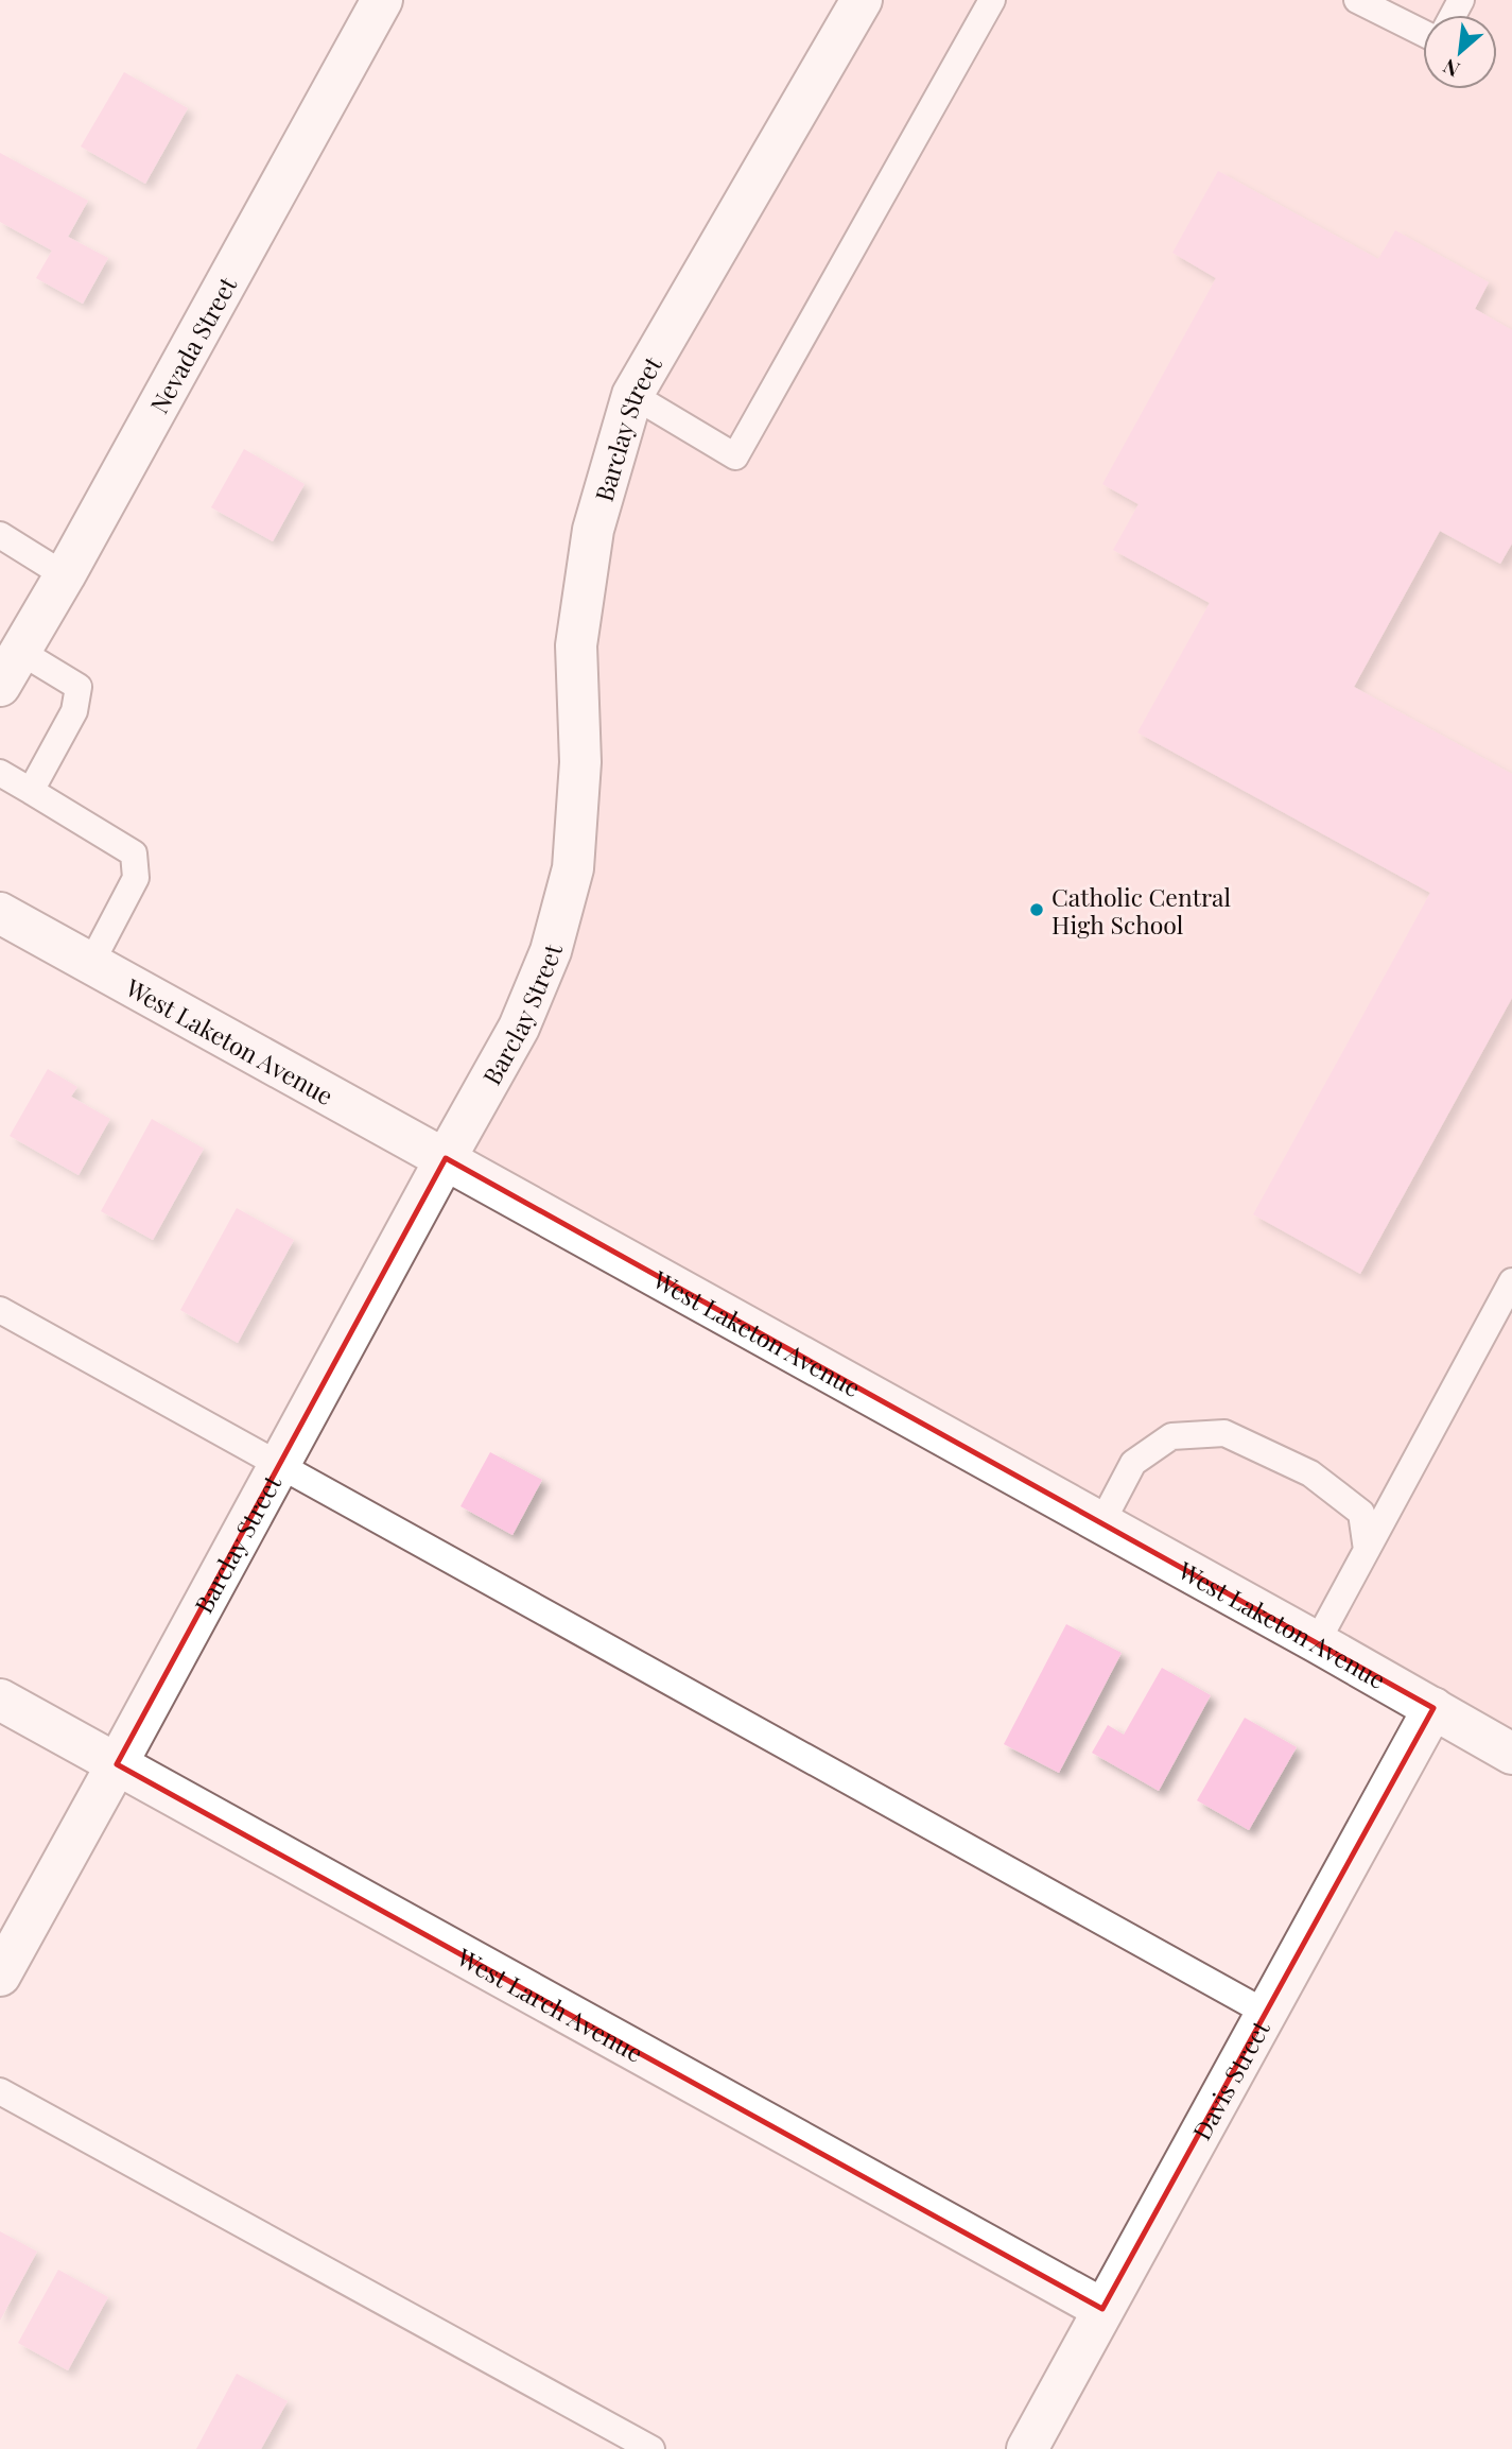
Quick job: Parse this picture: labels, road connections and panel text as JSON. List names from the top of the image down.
{
  "streets": {
    "street": [
      "Nevada Street",
      "Barclay Street",
      "West Laketon Avenue",
      "West Larch Avenue",
      "Davis Street"
    ]
  },
  "crossings": [
    ["Barclay Street", "West Laketon Avenue"],
    ["Barclay Street", "West Larch Avenue"],
    ["West Laketon Avenue", "Davis Street"],
    ["West Larch Avenue", "Davis Street"]
  ],
  "places": ["Catholic Central High School"],
  "north": "bottom left"
}
